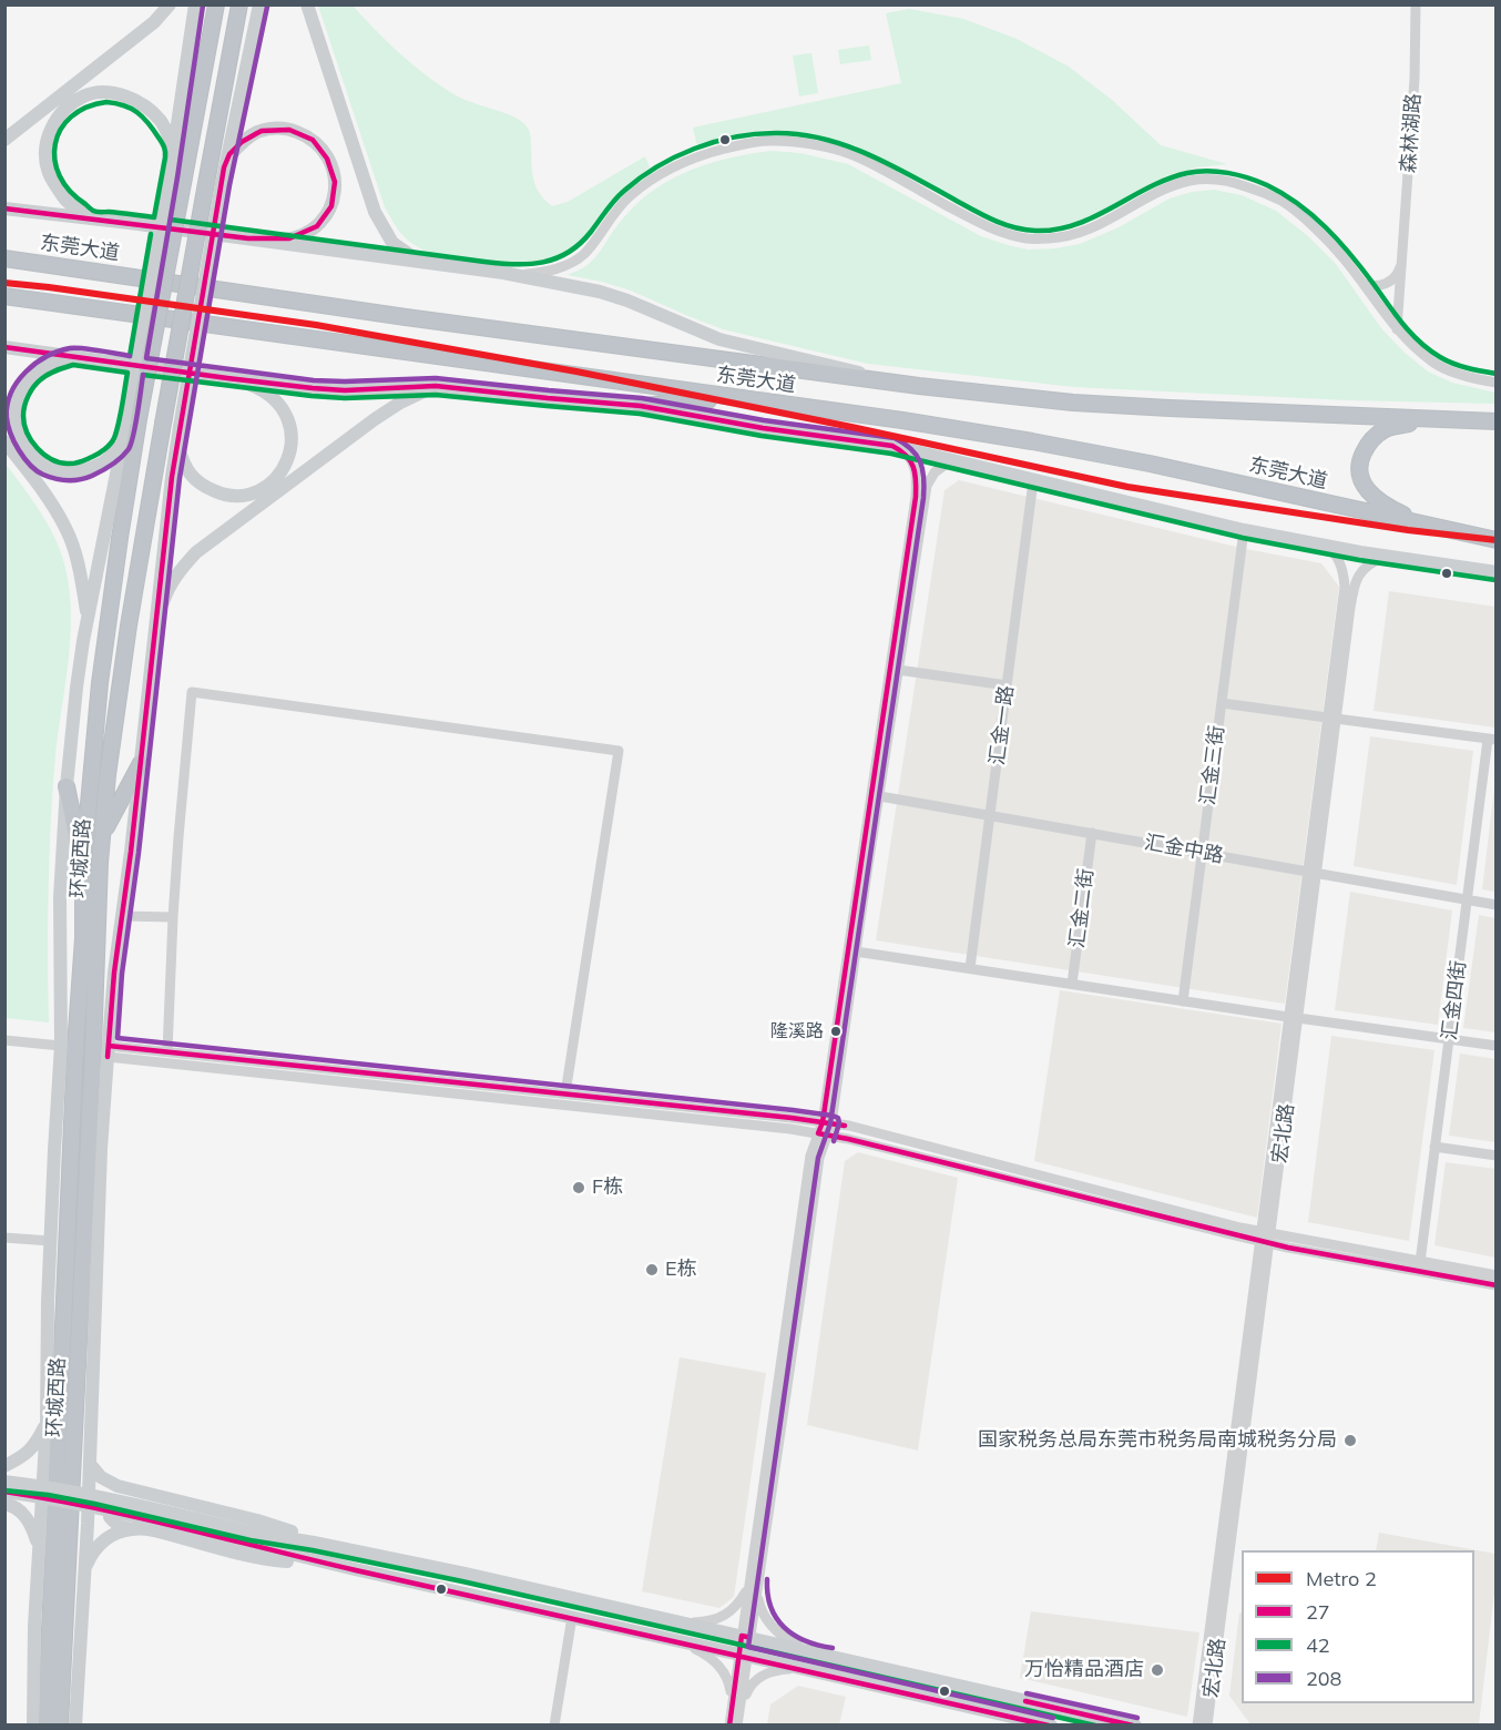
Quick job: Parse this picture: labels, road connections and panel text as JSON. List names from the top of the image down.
{
  "streets": {
    "highway": ["东莞大道", "环城西路"],
    "street": [
      "森林湖路",
      "汇金一路",
      "汇金三街",
      "汇金中路",
      "汇金二街",
      "汇金四街",
      "宏北路"
    ]
  },
  "crossings": [
    ["汇金一路", "汇金中路"],
    ["汇金三街", "汇金中路"],
    ["汇金中路", "汇金二街"],
    ["汇金中路", "汇金四街"],
    ["汇金中路", "宏北路"]
  ],
  "places": [
    "隆溪路",
    "F栋",
    "E栋",
    "国家税务总局东莞市税务局南城税务分局",
    "万怡精品酒店"
  ],
  "lines": [
    "transit line 208",
    "transit line 42",
    "transit line 27",
    "metro line 2"
  ],
  "legend": [
    "Metro 2",
    "27",
    "42",
    "208"
  ]
}
